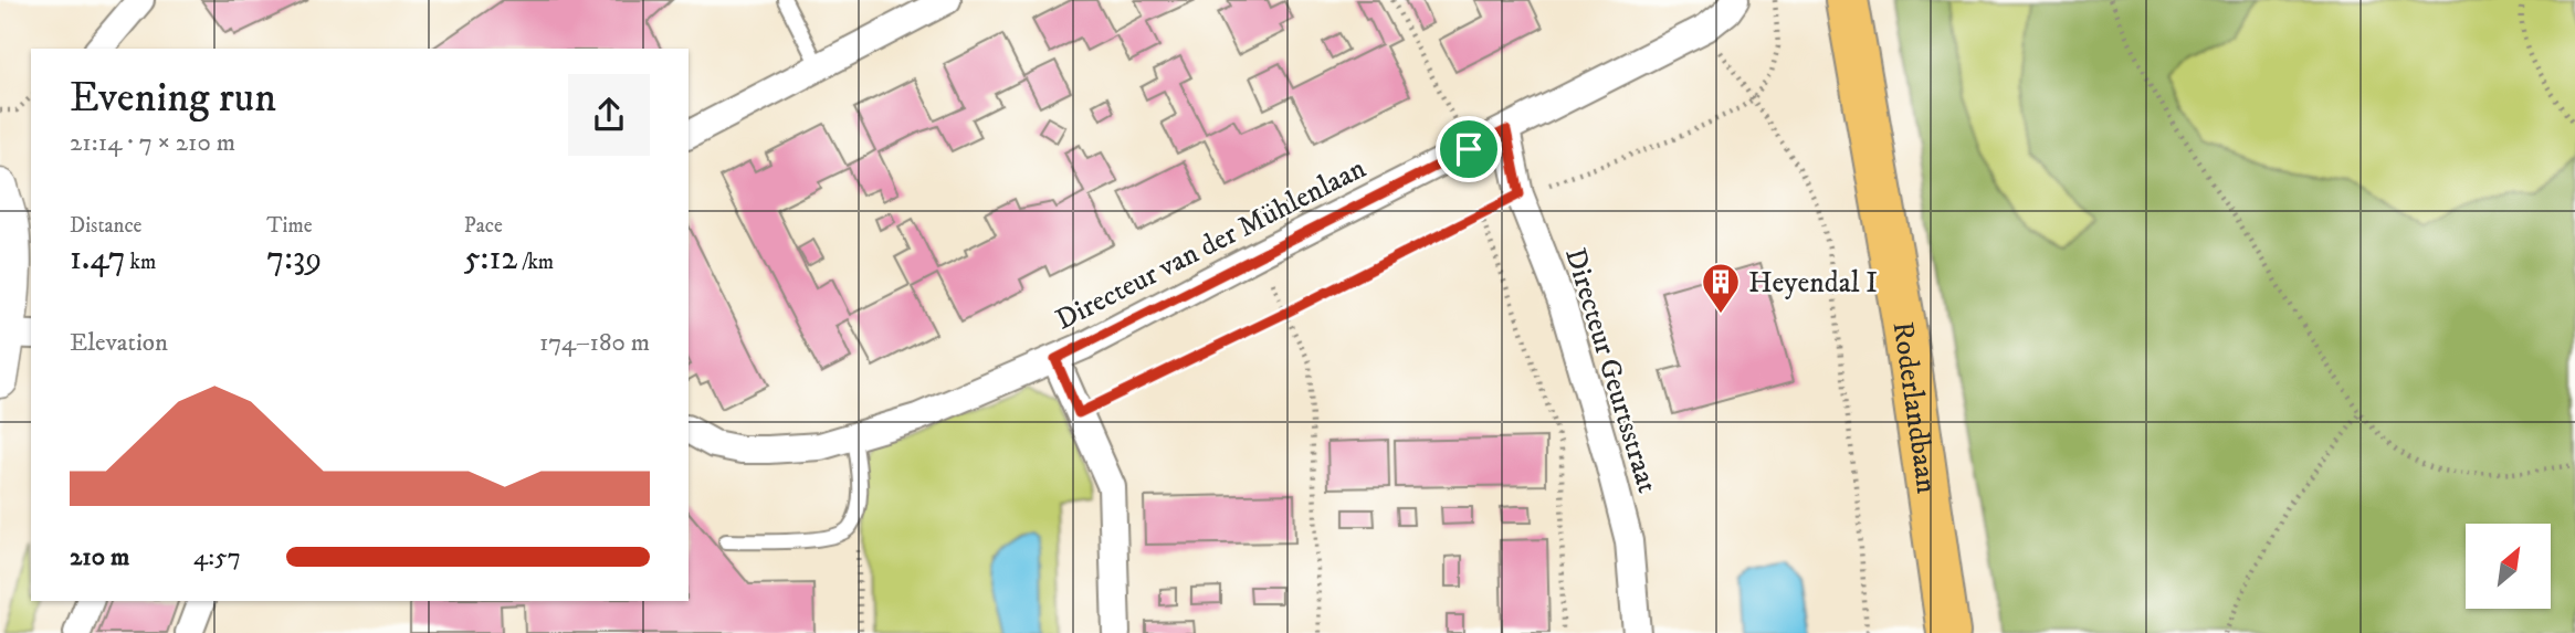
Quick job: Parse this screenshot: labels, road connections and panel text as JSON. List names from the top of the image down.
{
  "streets": {
    "main road": ["Roderlandbaan"],
    "street": ["Directeur van der Mühlenlaan", "Directeur Geurtsstraat"]
  },
  "crossings": [
    ["Directeur van der Mühlenlaan", "Directeur Geurtsstraat"]
  ],
  "places": {
    "building": ["Heyendal I"]
  },
  "north": "top right",
  "page": {
    "heading": ["Evening run", "21:14 · 7 × 210 m"],
    "stats": [
      ["Distance", "1.47 km"],
      ["Time", "7:39"],
      ["Pace", "5:12 /km"]
    ],
    "chart": ["Elevation", "174–180 m"],
    "list": [
      {
        "name": "210 m",
        "note": "4:57"
      }
    ]
  }
}
